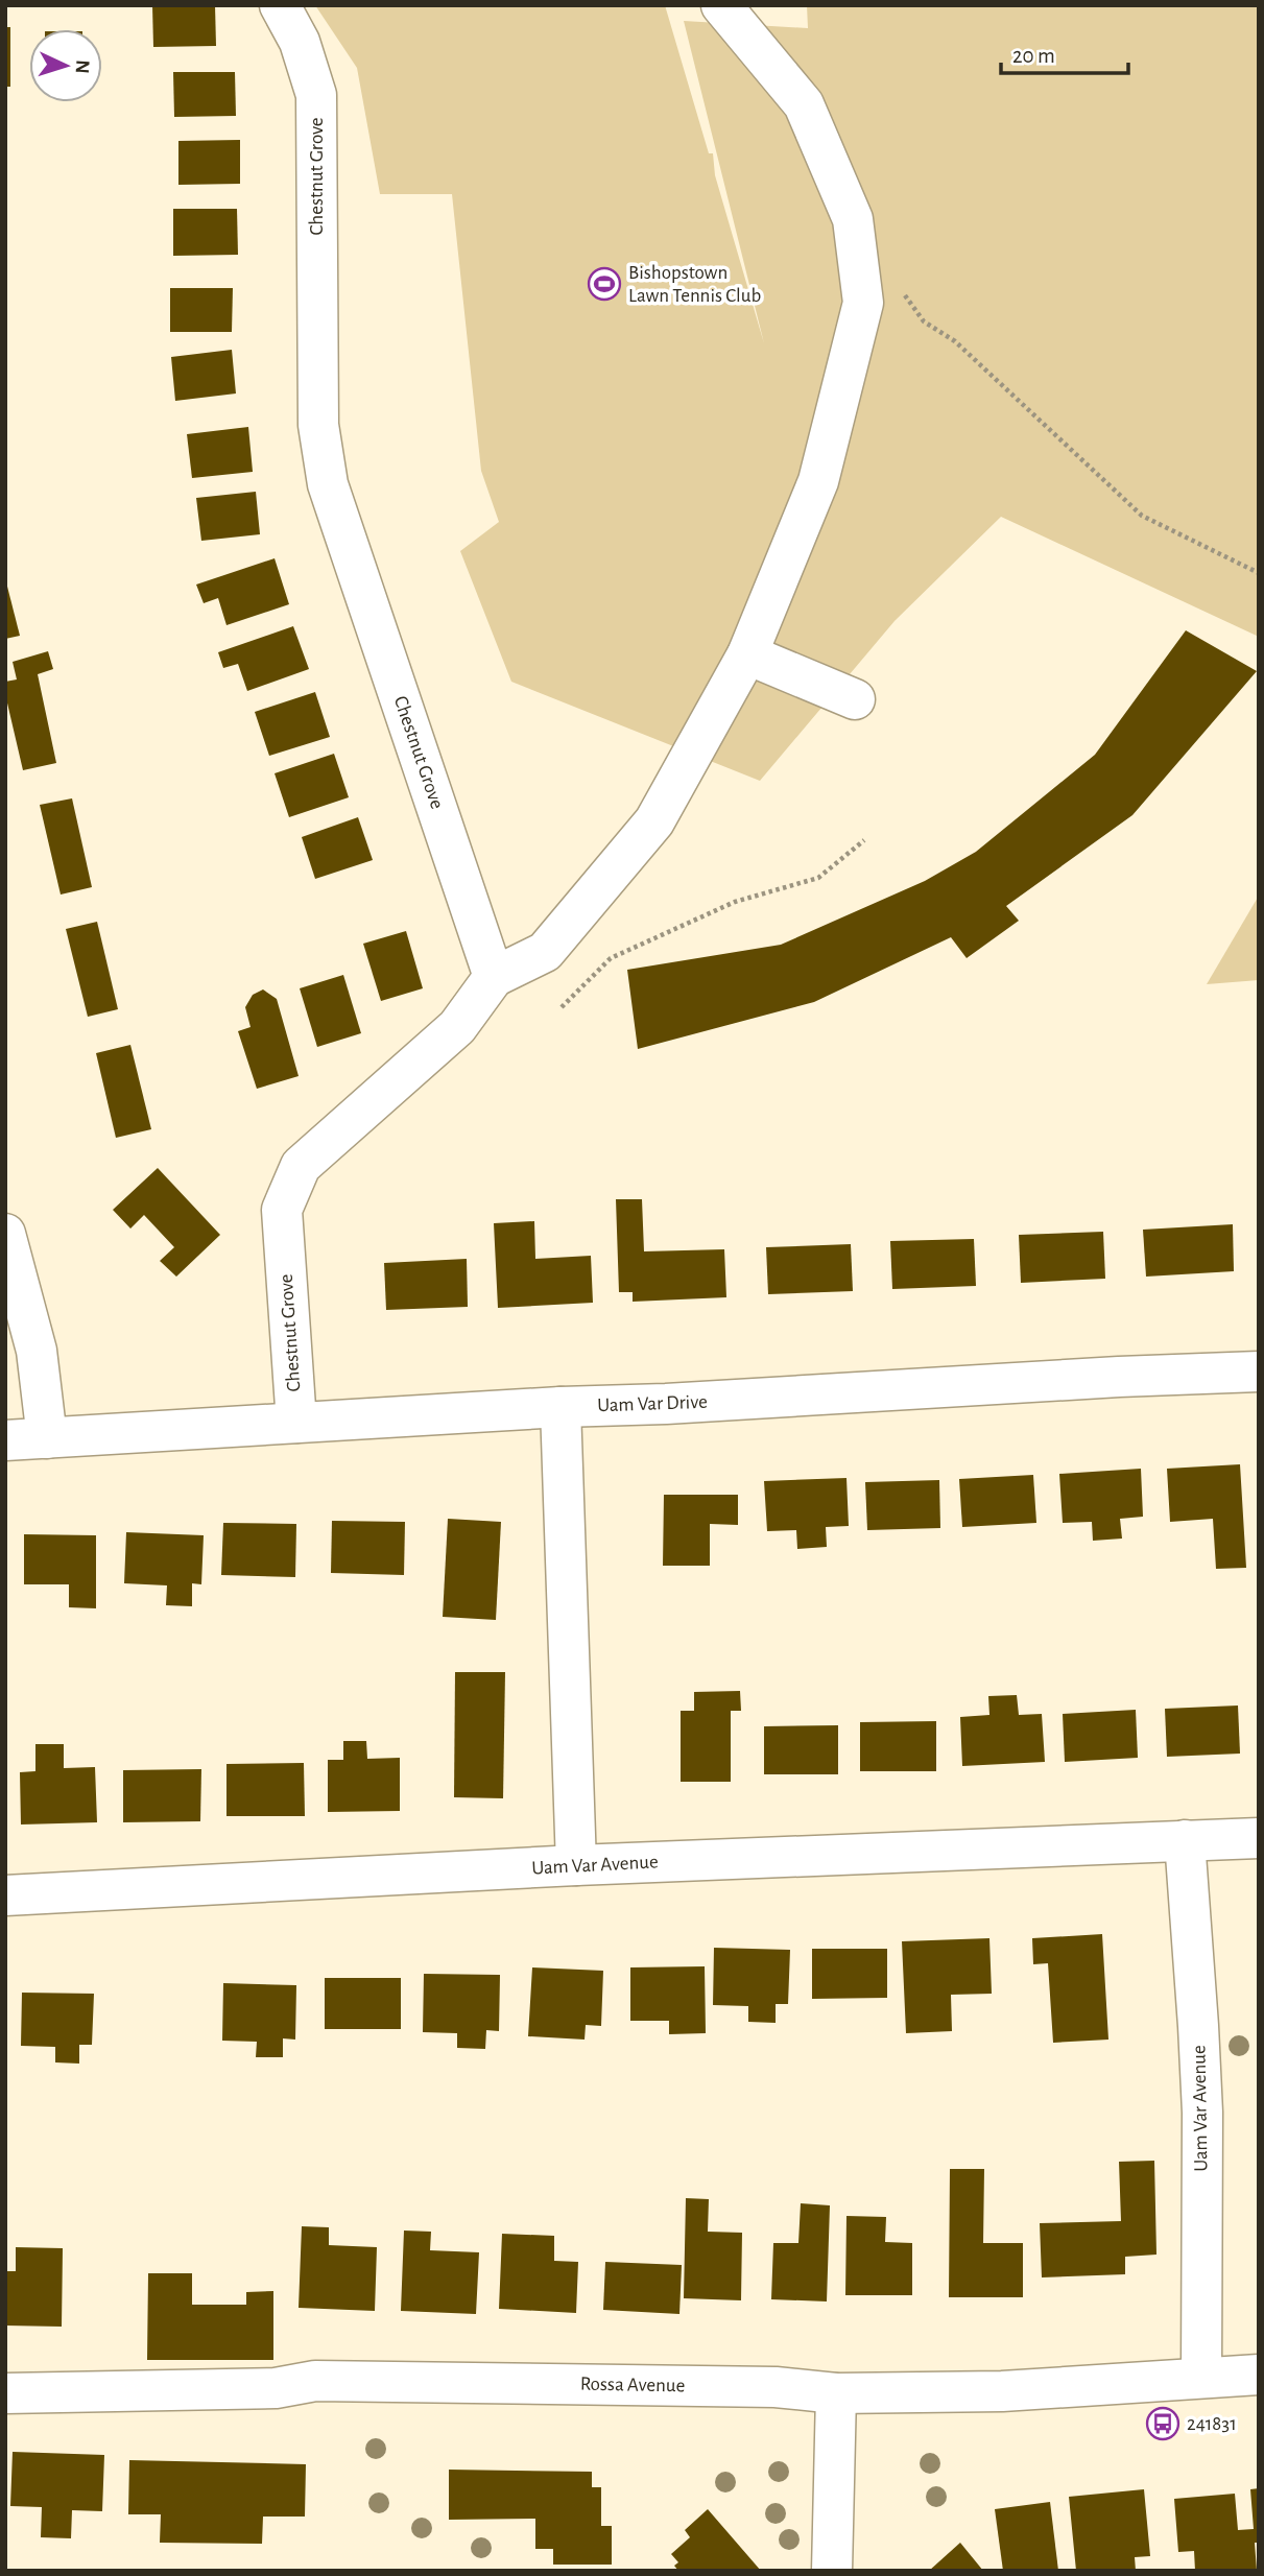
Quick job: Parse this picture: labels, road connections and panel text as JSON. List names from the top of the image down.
{
  "streets": {
    "street": [
      "Chestnut Grove",
      "Uam Var Drive",
      "Uam Var Avenue",
      "Rossa Avenue"
    ]
  },
  "crossings": [
    ["Chestnut Grove", "Uam Var Drive"],
    ["Uam Var Avenue", "Rossa Avenue"]
  ],
  "places": {
    "sports": ["Bishopstown Lawn Tennis Club"],
    "bus stop": ["241831"]
  },
  "scale_bar": "20 m",
  "north": "right"
}
